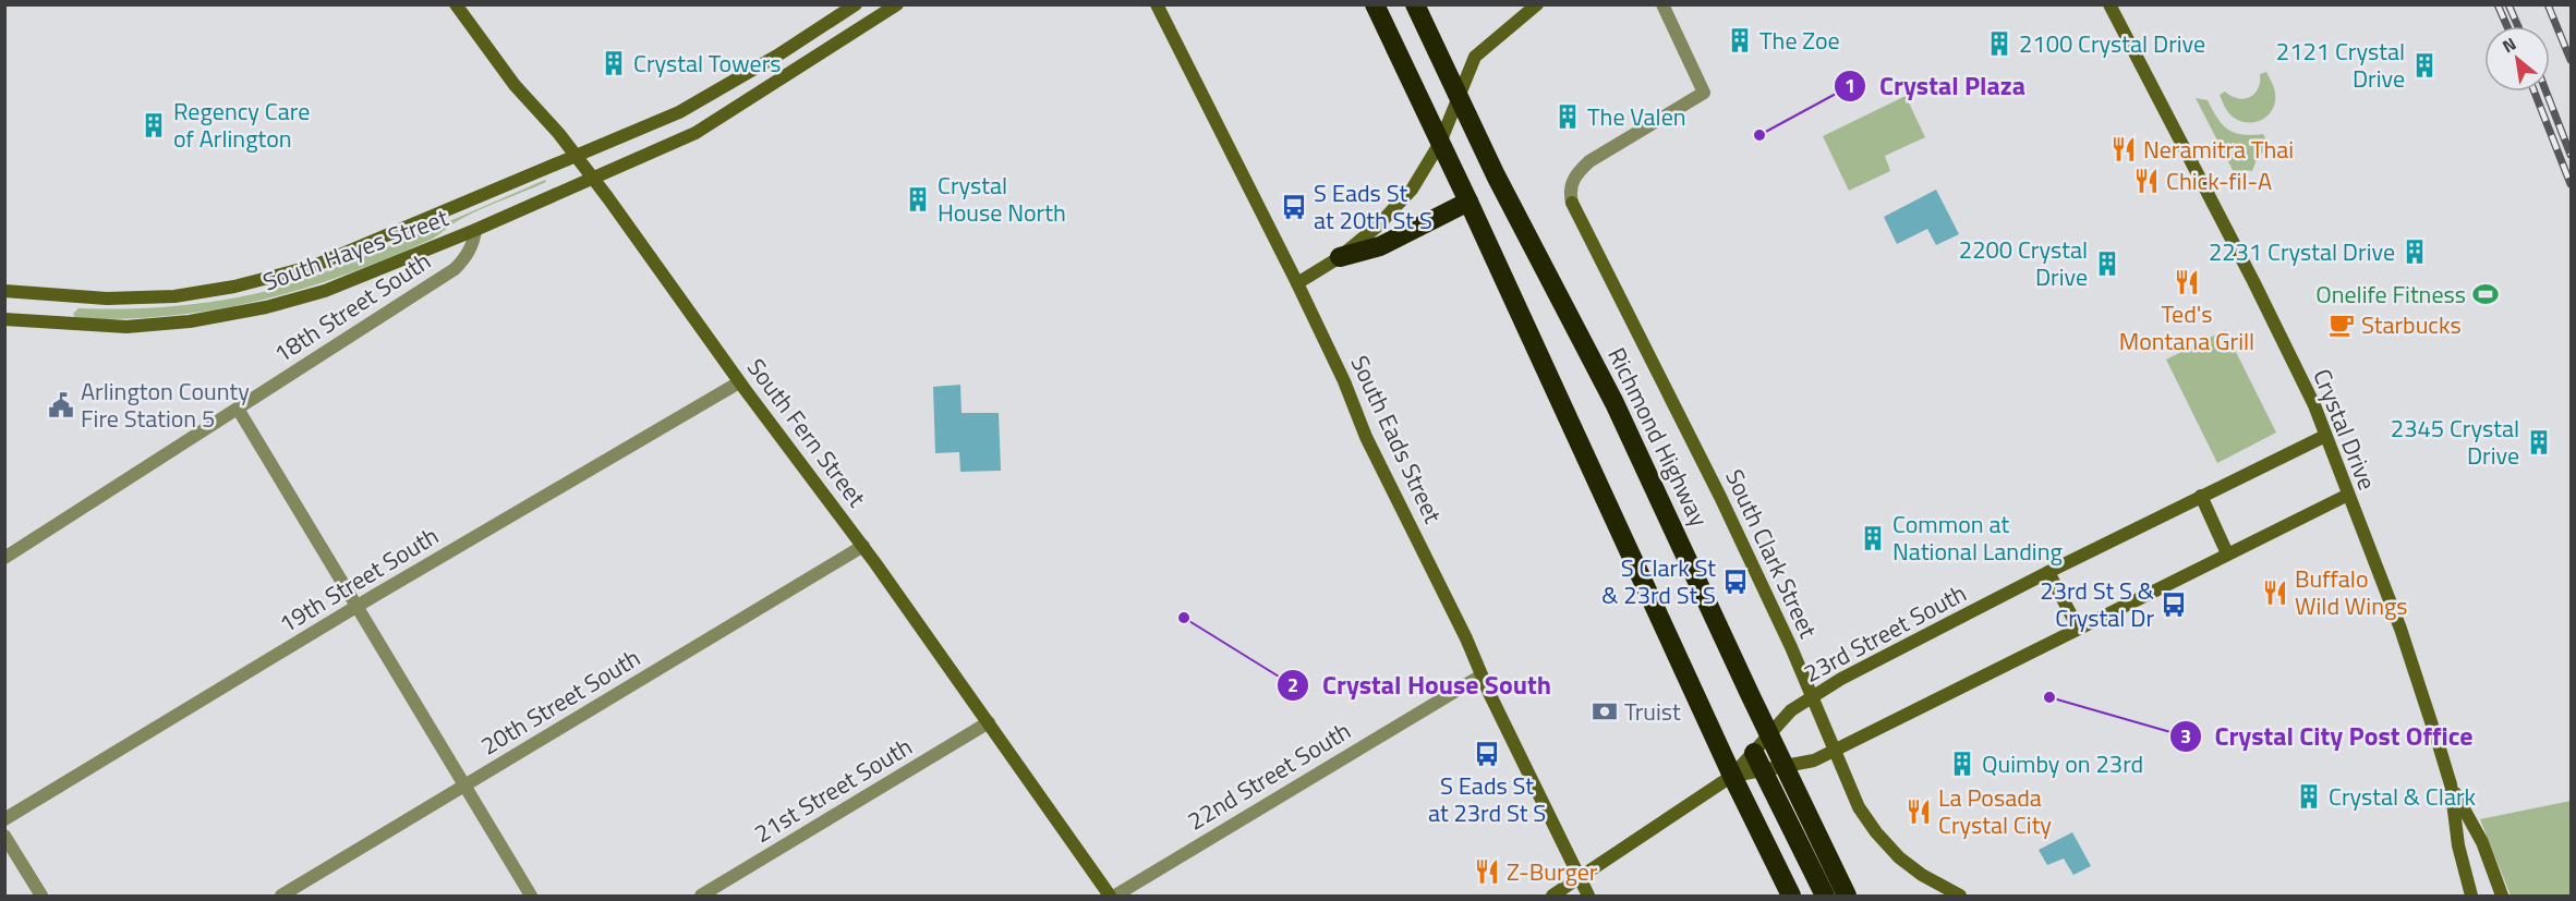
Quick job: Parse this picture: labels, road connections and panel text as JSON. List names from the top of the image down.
{
  "streets": {
    "highway": ["Richmond Highway"],
    "street": [
      "South Hayes Street",
      "18th Street South",
      "Crystal Drive",
      "South Fern Street",
      "South Eads Street",
      "South Clark Street",
      "19th Street South",
      "23rd Street South",
      "20th Street South",
      "22nd Street South",
      "21st Street South"
    ]
  },
  "crossings": [
    ["South Hayes Street", "18th Street South"],
    ["South Hayes Street", "South Fern Street"],
    ["Crystal Drive", "23rd Street South"],
    ["South Fern Street", "19th Street South"],
    ["South Fern Street", "20th Street South"],
    ["South Fern Street", "21st Street South"],
    ["Richmond Highway", "23rd Street South"],
    ["South Eads Street", "22nd Street South"],
    ["South Clark Street", "23rd Street South"]
  ],
  "places": {
    "building": [
      "The Zoe",
      "2100 Crystal Drive",
      "Crystal Towers",
      "2121 Crystal Drive",
      "The Valen",
      "Regency Care of Arlington",
      "Crystal House North",
      "2231 Crystal Drive",
      "2200 Crystal Drive",
      "2345 Crystal Drive",
      "Common at National Landing",
      "Quimby on 23rd",
      "Crystal & Clark"
    ],
    "other": ["Crystal Plaza", "Crystal House South", "Crystal City Post Office"],
    "restaurant": [
      "Neramitra Thai",
      "Chick-fil-A",
      "Ted's Montana Grill",
      "Buffalo Wild Wings",
      "La Posada Crystal City",
      "Z-Burger"
    ],
    "bus stop": [
      "S Eads St at 20th St S",
      "S Clark St & 23rd St S",
      "23rd St S & Crystal Dr",
      "S Eads St at 23rd St S"
    ],
    "sports": ["Onelife Fitness"],
    "cafe": ["Starbucks"],
    "public building": ["Arlington County Fire Station 5"],
    "bank": ["Truist"]
  },
  "north": "top left"
}
